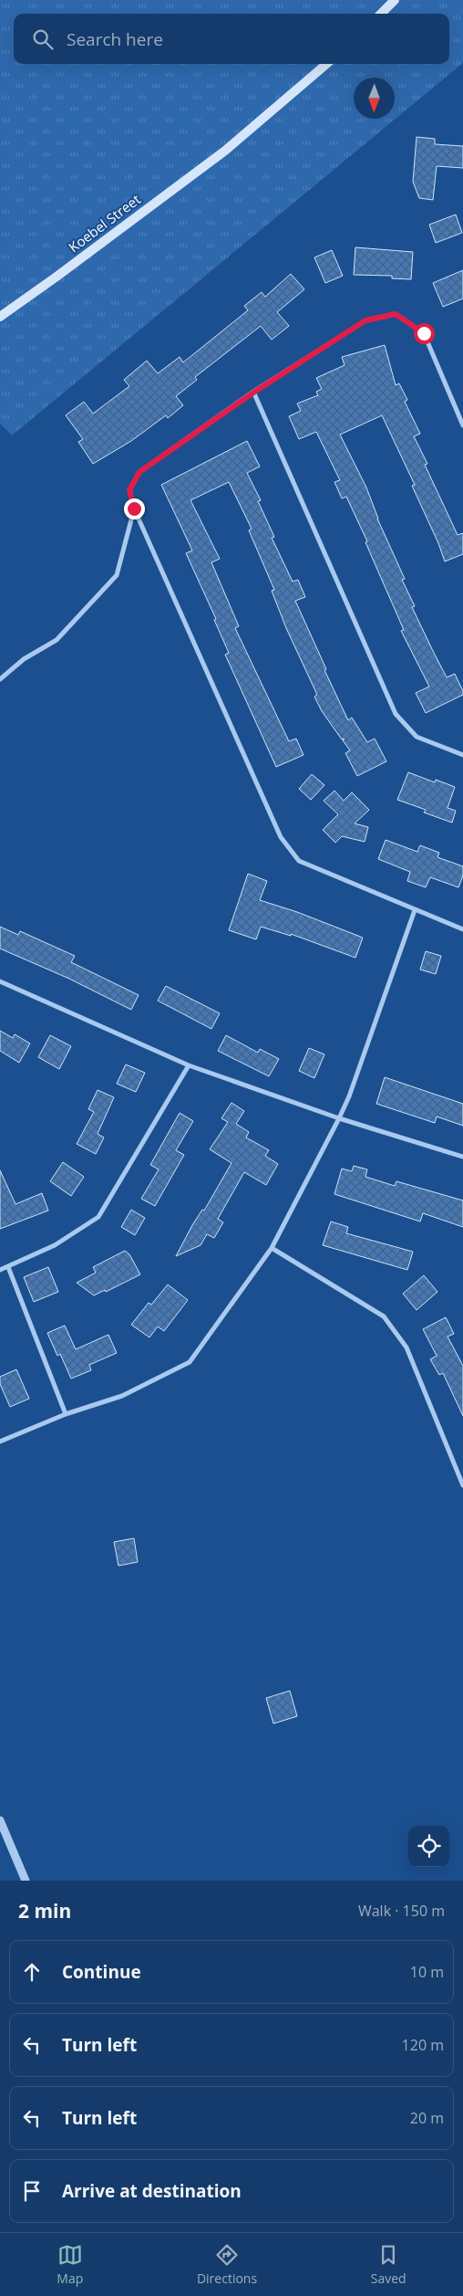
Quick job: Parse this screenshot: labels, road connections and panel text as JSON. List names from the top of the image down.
{
  "streets": {
    "main road": ["Koebel Street"]
  },
  "north": "bottom",
  "page": {
    "search": "Search here",
    "heading": ["2 min", "Walk · 150 m"],
    "list": [
      ["Continue", "10 m"],
      ["Turn left", "120 m"],
      ["Turn left", "20 m"],
      "Arrive at destination"
    ],
    "nav": ["Map", "Directions", "Saved"]
  }
}
